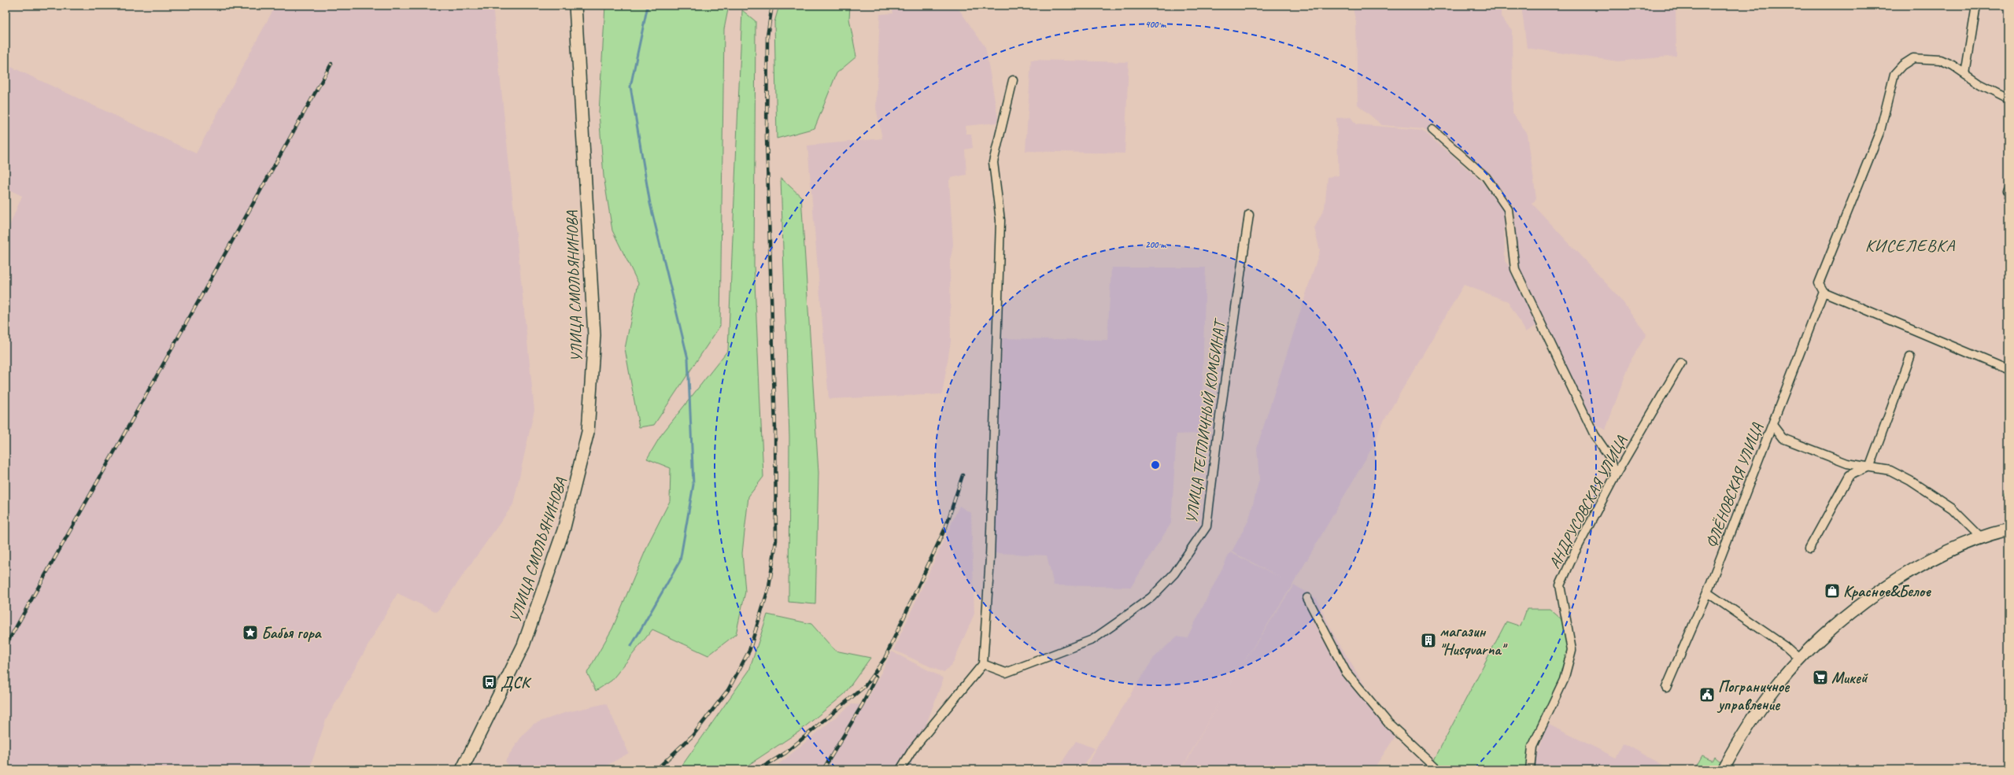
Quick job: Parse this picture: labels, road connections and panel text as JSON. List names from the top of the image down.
{
  "streets": {
    "street": [
      "УЛИЦА СМОЛЬЯНИНОВА",
      "УЛИЦА ТЕПЛИЧНЫЙ КОМБИНАТ",
      "ФЛЁНОВСКАЯ УЛИЦА",
      "АНДРУСОВСКАЯ УЛИЦА"
    ]
  },
  "districts": ["КИСЕЛЕВКА"],
  "places": {
    "shop": ["Красное&Белое"],
    "place": ["Бабья гора"],
    "building": ["магазин \"Husqvarna\""],
    "supermarket": ["Микей"],
    "bus stop": ["ДСК"],
    "public building": ["Пограничное управление"]
  },
  "rings": ["400 m", "200 m"]
}
